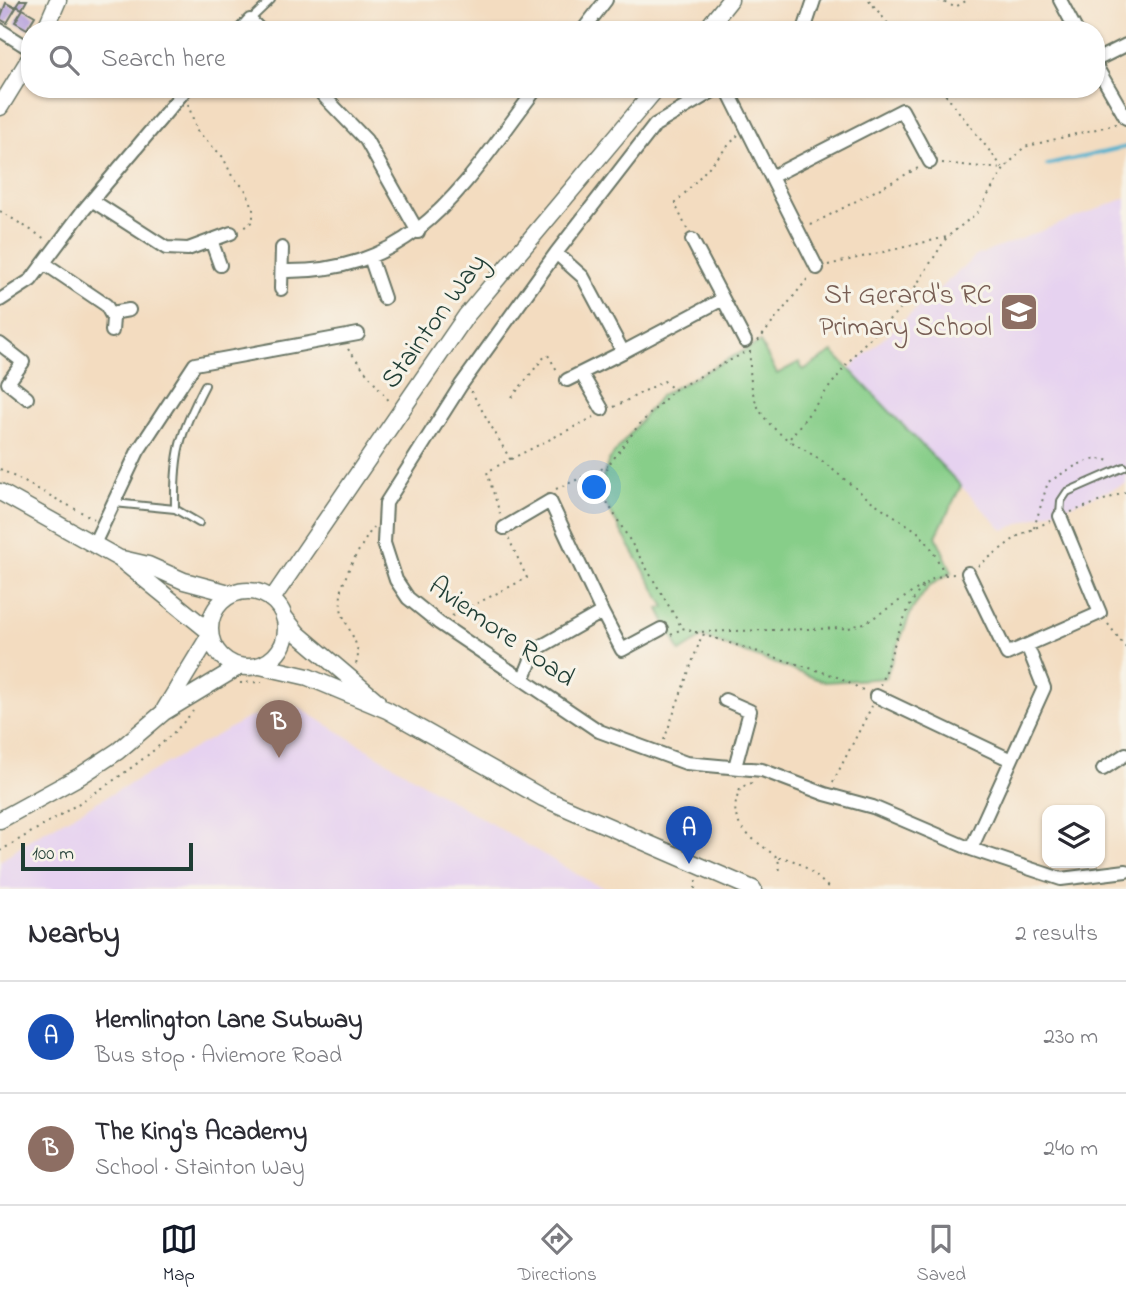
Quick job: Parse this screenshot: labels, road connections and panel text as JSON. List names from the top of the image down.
{
  "streets": {
    "main road": ["Stainton Way"],
    "street": ["Aviemore Road"]
  },
  "places": {
    "school or university": ["St Gerard's RC Primary School"]
  },
  "scale_bar": "100 m",
  "page": {
    "search": "Search here",
    "pins": ["B", "A"],
    "scale": "100 m",
    "heading": ["Nearby", "2 results"],
    "list": [
      {
        "mark": "A",
        "name": "Hemlington Lane Subway",
        "note": "Bus stop · Aviemore Road",
        "value": "230 m"
      },
      {
        "mark": "B",
        "name": "The King's Academy",
        "note": "School · Stainton Way",
        "value": "240 m"
      }
    ],
    "nav": ["Map", "Directions", "Saved"]
  }
}
